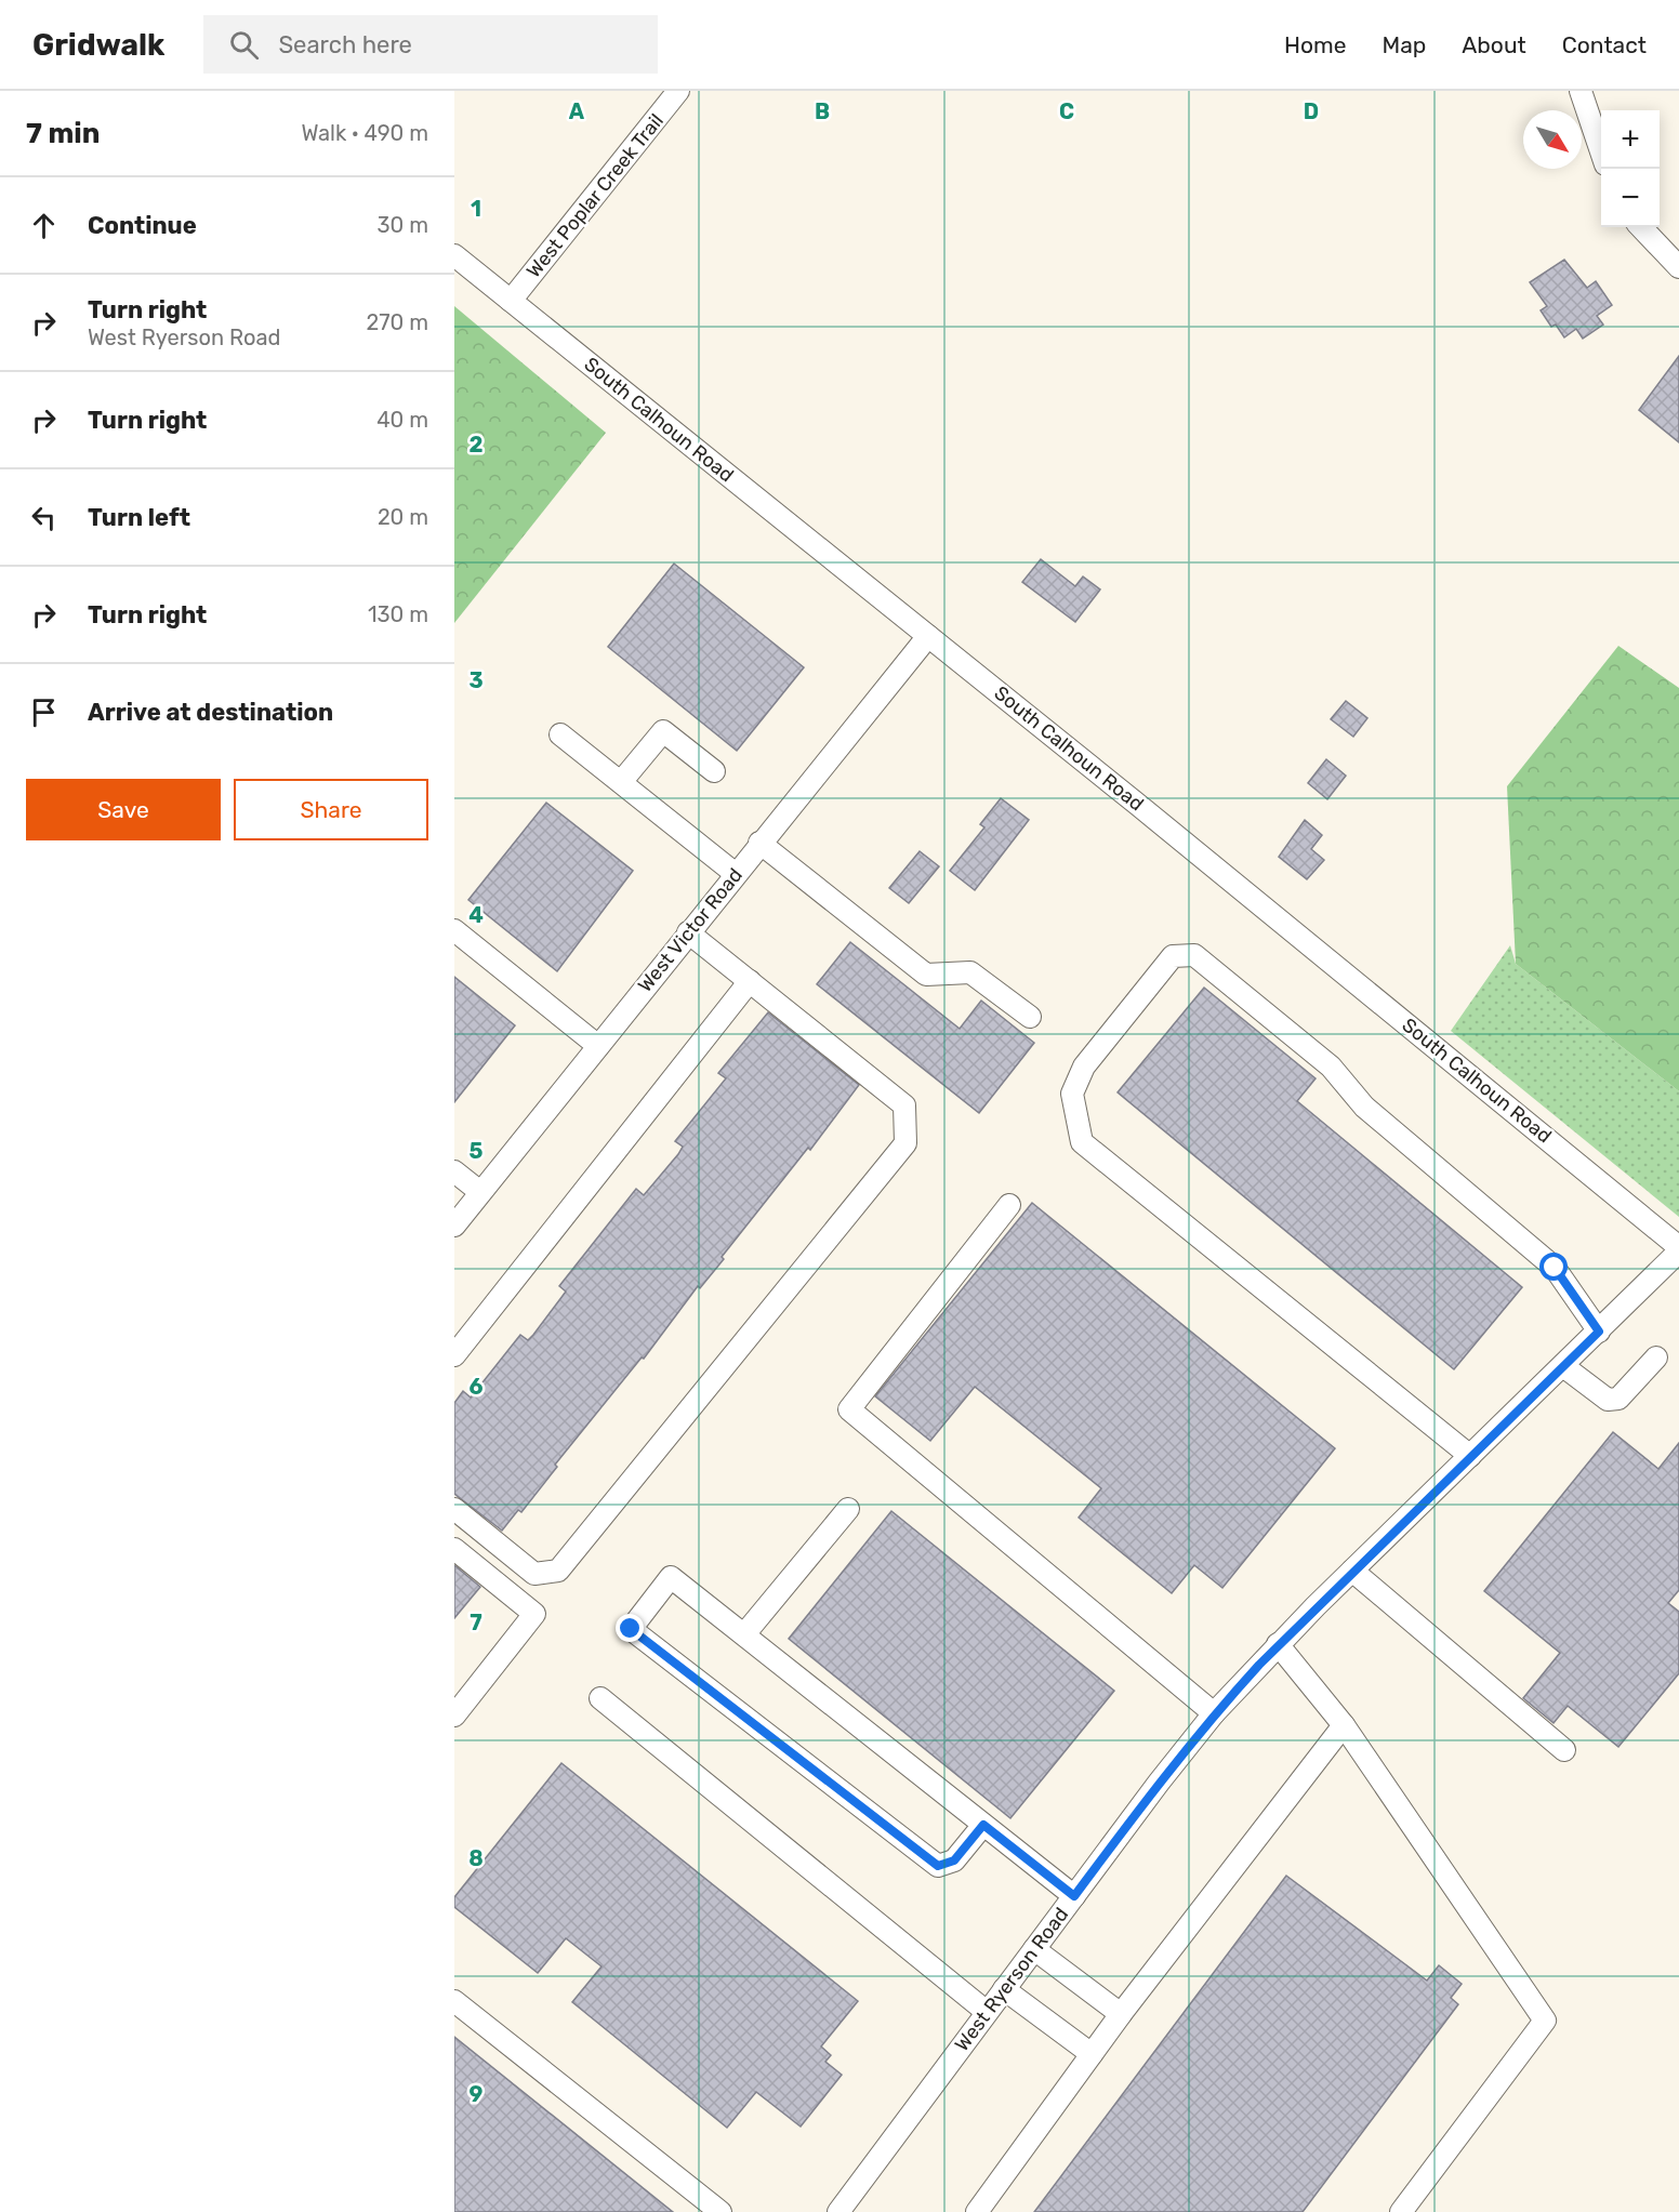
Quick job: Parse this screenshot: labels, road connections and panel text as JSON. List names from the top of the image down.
{
  "streets": {
    "street": [
      "West Poplar Creek Trail",
      "South Calhoun Road",
      "West Victor Road",
      "West Ryerson Road"
    ]
  },
  "crossings": [
    ["West Poplar Creek Trail", "South Calhoun Road"],
    ["South Calhoun Road", "West Victor Road"],
    ["South Calhoun Road", "West Ryerson Road"]
  ],
  "north": "bottom right",
  "page": {
    "header": "Gridwalk",
    "search": "Search here",
    "nav": [
      "Home",
      "Map",
      "About",
      "Contact"
    ],
    "heading": ["7 min", "Walk · 490 m"],
    "map_buttons": ["+", "−"],
    "list": [
      ["Continue", "30 m"],
      ["Turn right", "West Ryerson Road", "270 m"],
      ["Turn right", "40 m"],
      ["Turn left", "20 m"],
      ["Turn right", "130 m"],
      "Arrive at destination"
    ],
    "buttons": ["Save", "Share"]
  },
  "grid": {
    "columns": [
      "A",
      "B",
      "C",
      "D"
    ],
    "rows": [
      "1",
      "2",
      "3",
      "4",
      "5",
      "6",
      "7",
      "8",
      "9"
    ]
  }
}
